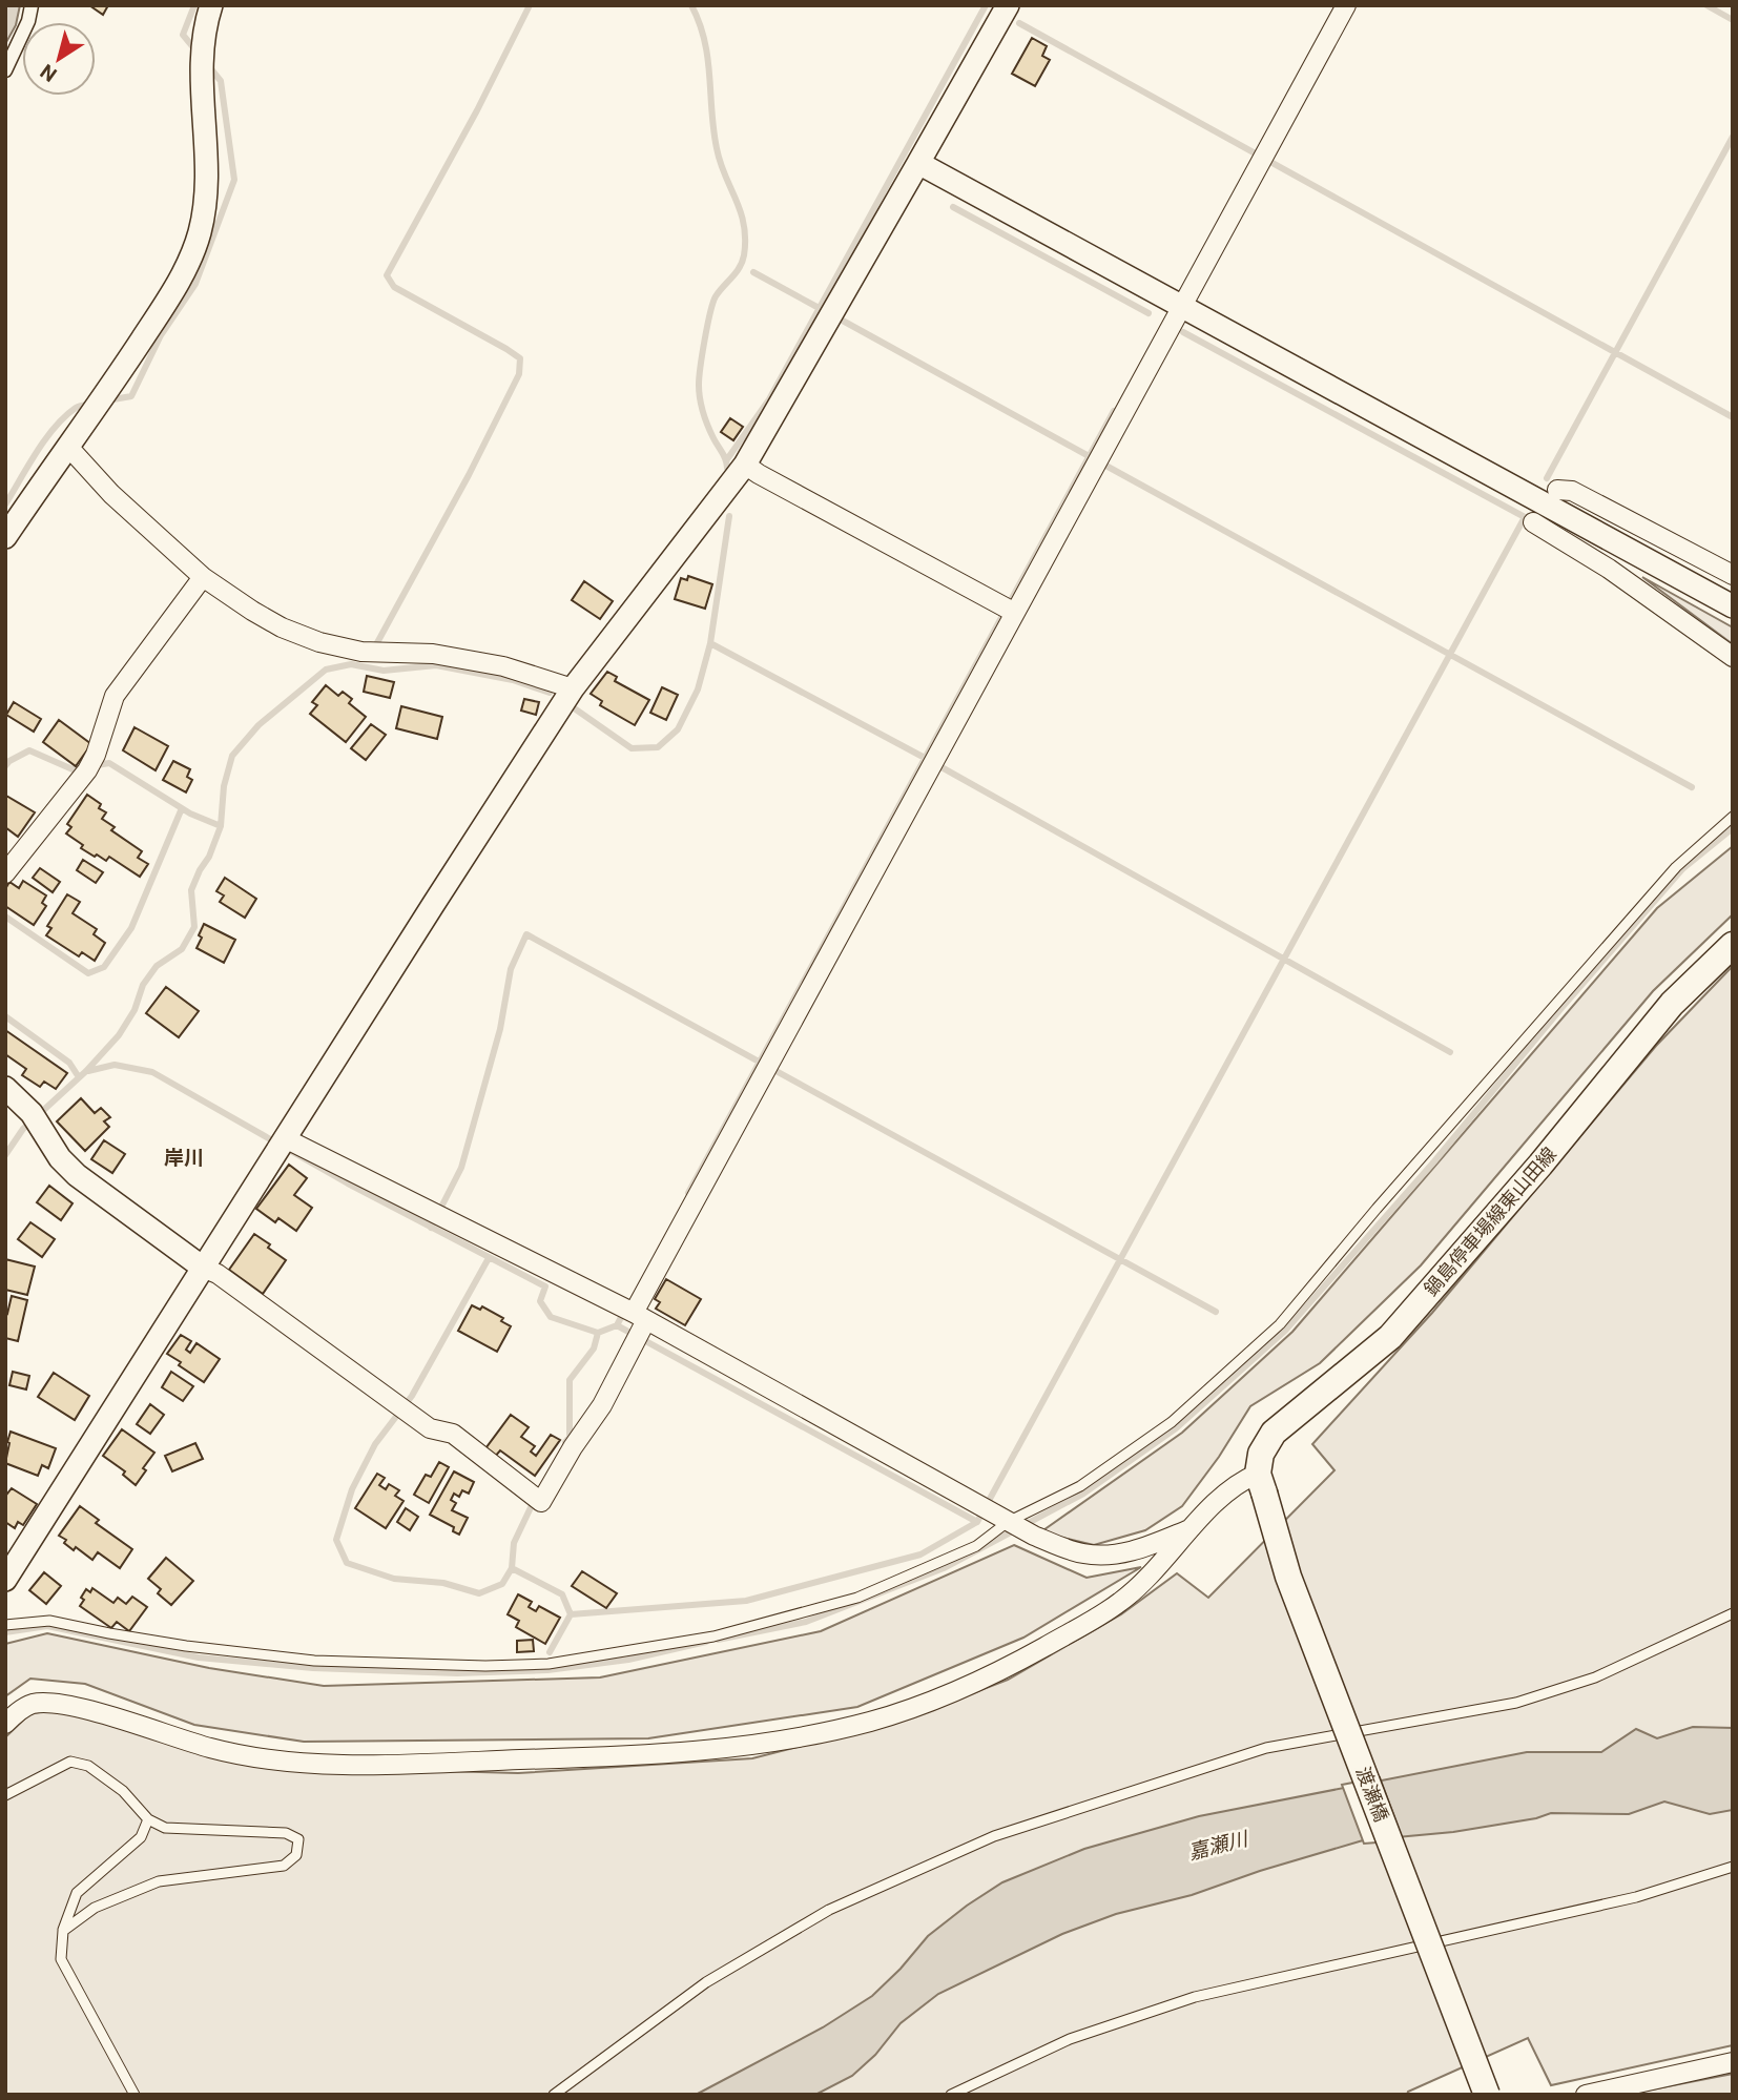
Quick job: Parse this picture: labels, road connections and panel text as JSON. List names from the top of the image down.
{
  "streets": {
    "main road": ["鍋島停車場線東山田線", "渡瀬橋"]
  },
  "crossings": [
    ["鍋島停車場線東山田線", "渡瀬橋"]
  ],
  "districts": ["岸川"],
  "water": ["嘉瀬川"],
  "north": "bottom left"
}
